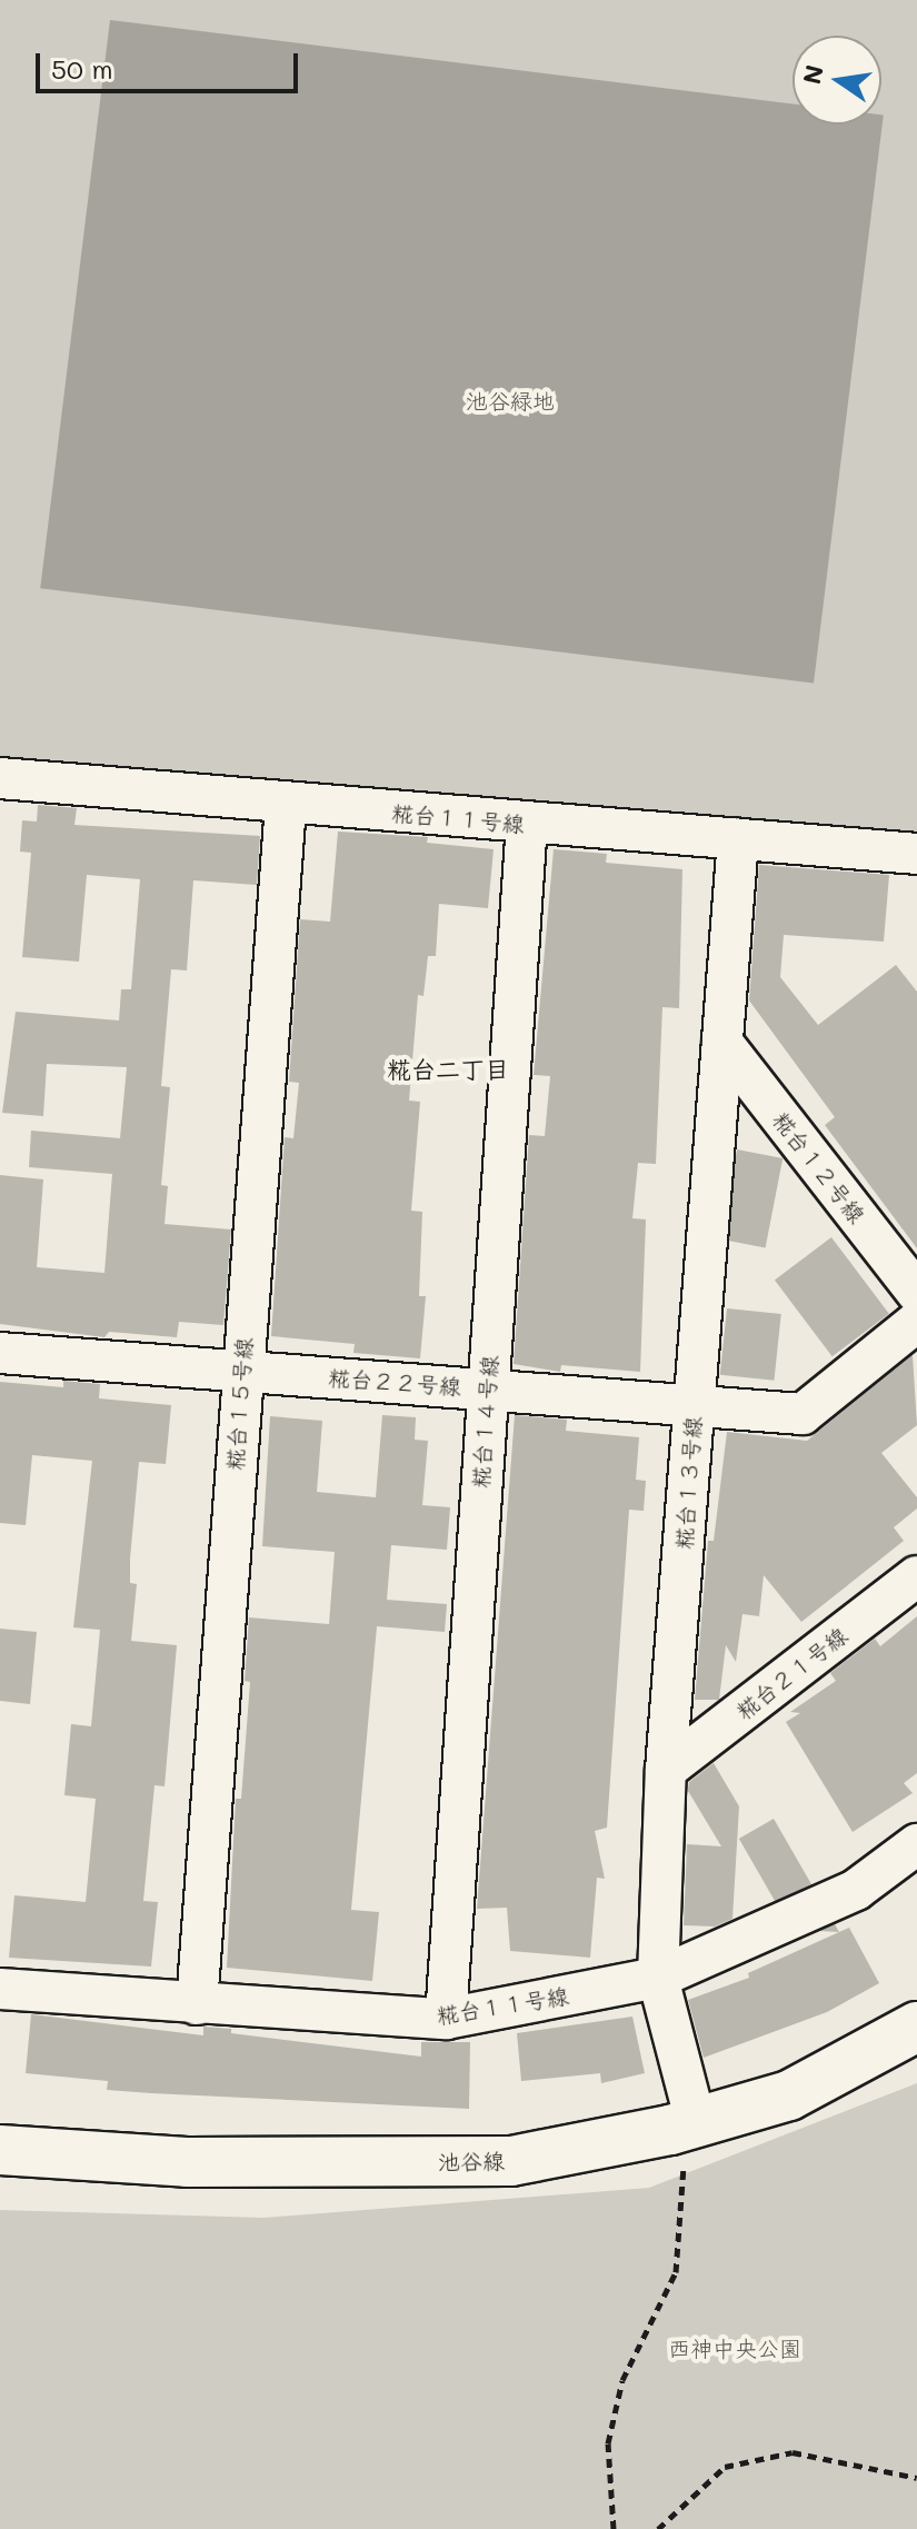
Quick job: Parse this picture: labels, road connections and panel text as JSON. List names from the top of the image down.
{
  "streets": {
    "street": [
      "糀台１１号線",
      "糀台１２号線",
      "糀台２２号線",
      "糀台１５号線",
      "糀台１４号線",
      "糀台１３号線",
      "糀台２１号線",
      "池谷線"
    ]
  },
  "crossings": [
    ["糀台１１号線", "糀台１５号線"],
    ["糀台１１号線", "糀台１４号線"],
    ["糀台１１号線", "糀台１３号線"],
    ["糀台１２号線", "糀台１３号線"],
    ["糀台２２号線", "糀台１５号線"],
    ["糀台２２号線", "糀台１４号線"],
    ["糀台２２号線", "糀台１３号線"],
    ["糀台１３号線", "糀台２１号線"],
    ["糀台１３号線", "池谷線"]
  ],
  "districts": ["糀台二丁目"],
  "parks": ["池谷緑地", "西神中央公園"],
  "scale_bar": "50 m",
  "north": "left"
}
